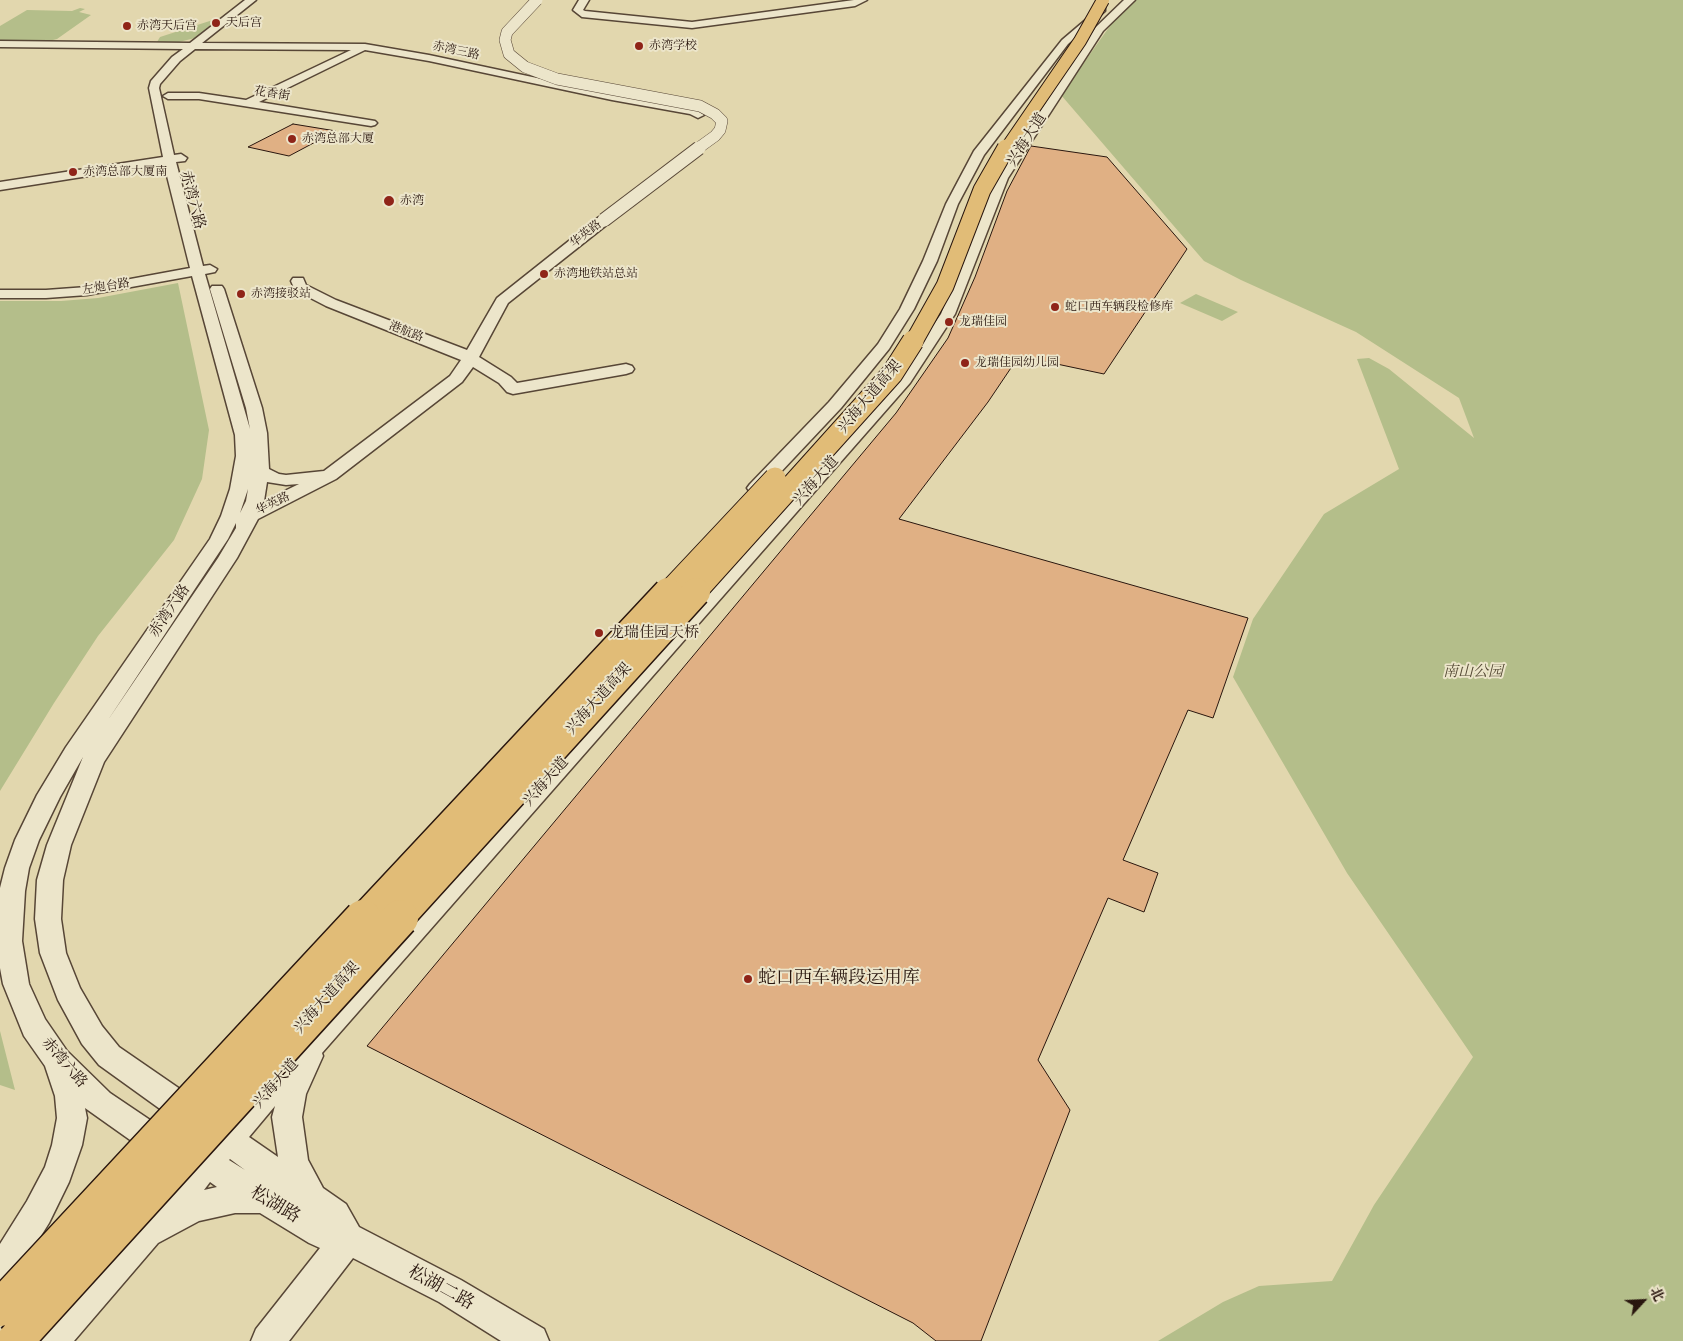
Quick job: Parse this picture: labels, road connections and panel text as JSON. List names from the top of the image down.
{
  "streets": {
    "main road": ["兴海大道高架"],
    "street": [
      "赤湾三路",
      "花香街",
      "兴海大道",
      "赤湾六路",
      "华英路",
      "左炮台路",
      "港航路",
      "松湖路",
      "松湖二路"
    ]
  },
  "crossings": [
    ["赤湾三路", "赤湾六路"],
    ["花香街", "赤湾六路"],
    ["兴海大道", "赤湾六路"],
    ["兴海大道", "松湖路"],
    ["赤湾六路", "华英路"],
    ["赤湾六路", "左炮台路"],
    ["赤湾六路", "松湖路"],
    ["华英路", "港航路"],
    ["松湖路", "松湖二路"]
  ],
  "parks": ["南山公园"],
  "places": [
    "天后宫",
    "赤湾天后宫",
    "赤湾学校",
    "赤湾总部大厦",
    "赤湾总部大厦南",
    "赤湾",
    "赤湾地铁站总站",
    "赤湾接驳站",
    "蛇口西车辆段检修库",
    "龙瑞佳园",
    "龙瑞佳园幼儿园",
    "龙瑞佳园天桥",
    "蛇口西车辆段运用库"
  ],
  "north": "top right"
}
